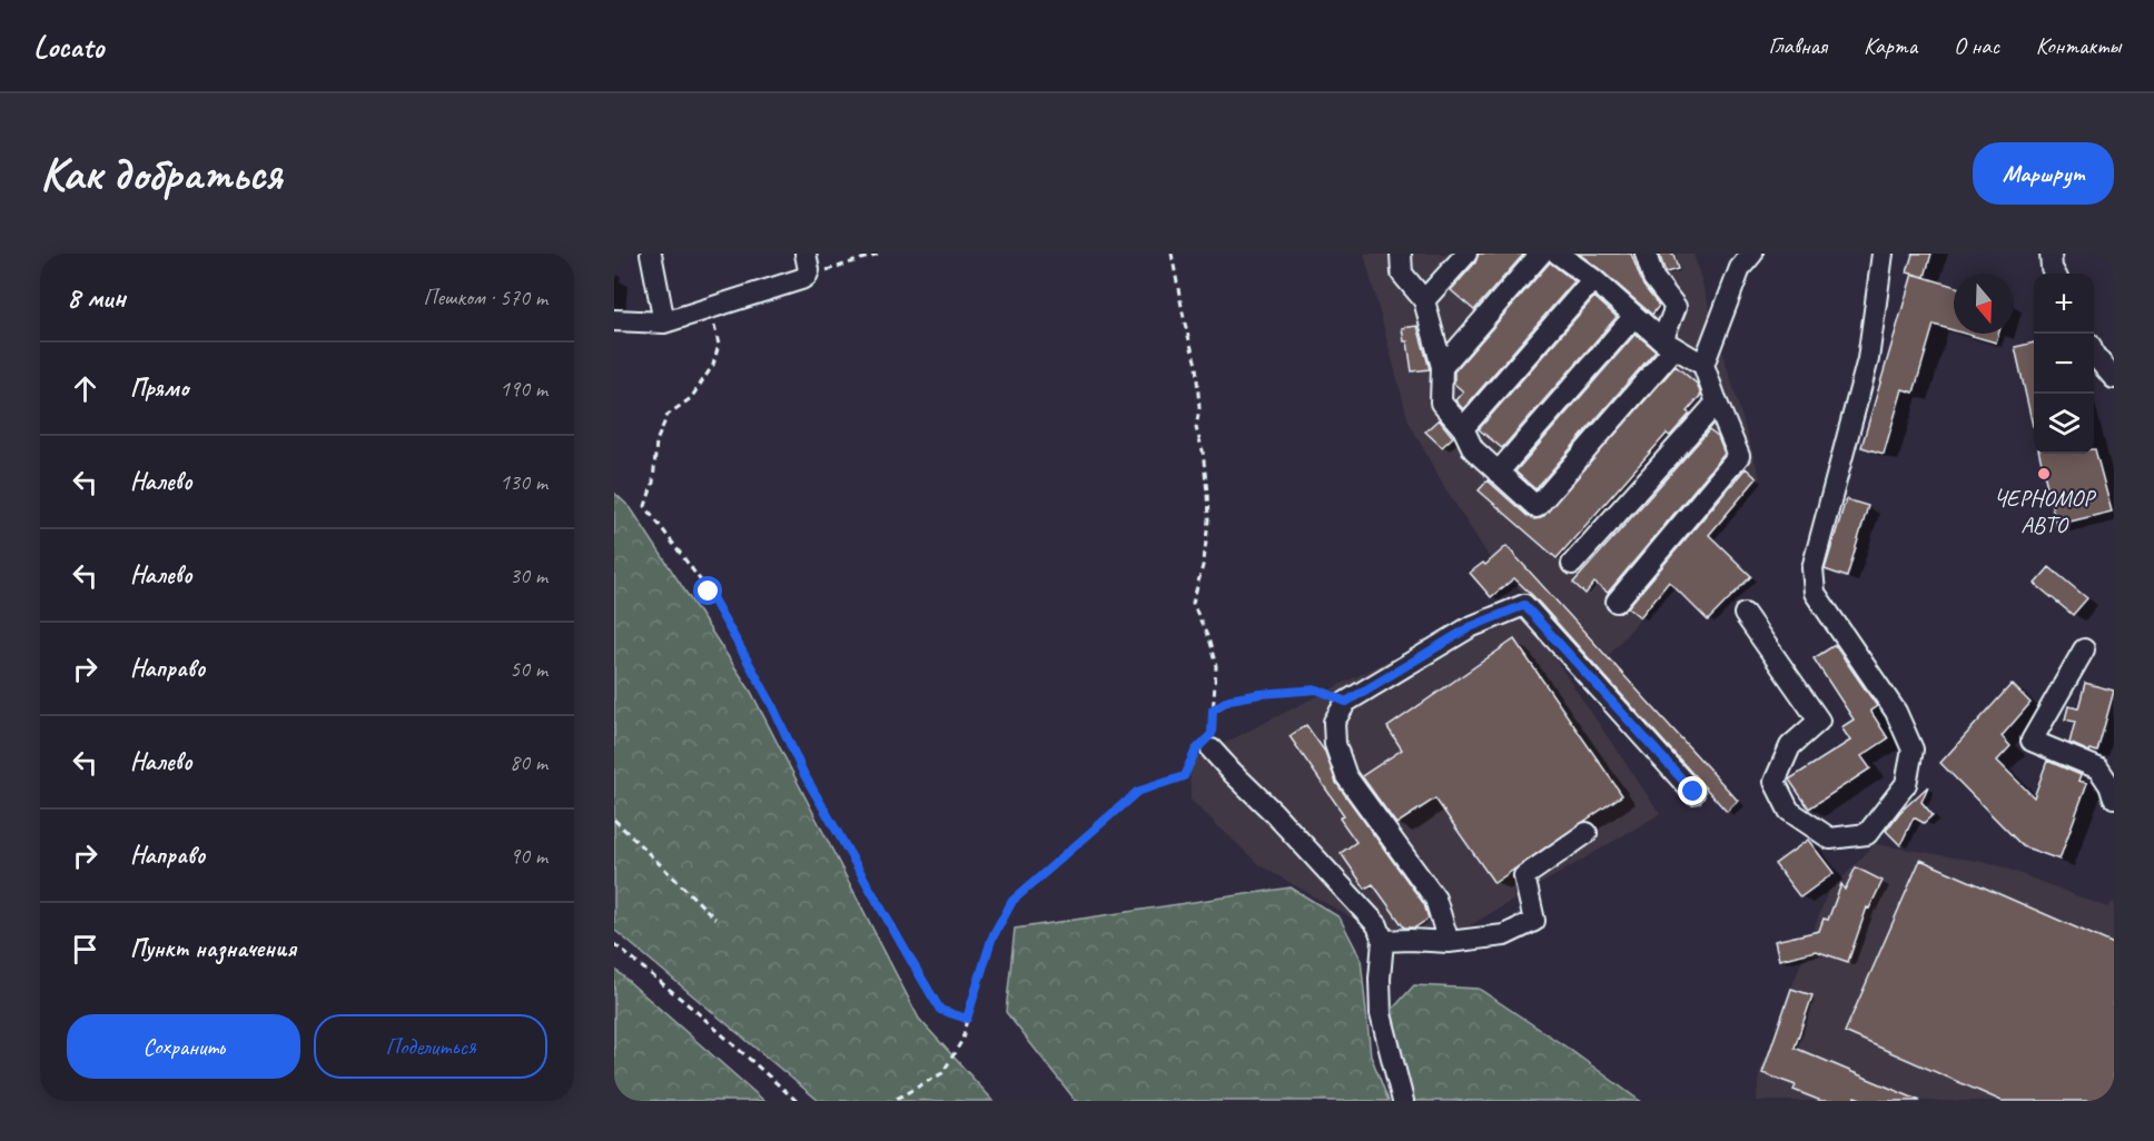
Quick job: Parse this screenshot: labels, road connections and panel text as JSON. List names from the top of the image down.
{
  "places": ["ЧЕРНОМОР АВТО"],
  "north": "bottom",
  "page": {
    "header": "Locato",
    "nav": [
      "Главная",
      "Карта",
      "О нас",
      "Контакты"
    ],
    "buttons": [
      "Маршрут",
      ["Сохранить", "Поделиться"]
    ],
    "title": "Как добраться",
    "heading": ["8 мин", "Пешком · 570 m"],
    "map_buttons": ["+", "−"],
    "list": [
      ["Прямо", "190 m"],
      ["Налево", "130 m"],
      ["Налево", "30 m"],
      ["Направо", "50 m"],
      ["Налево", "80 m"],
      ["Направо", "90 m"],
      "Пункт назначения"
    ]
  }
}
